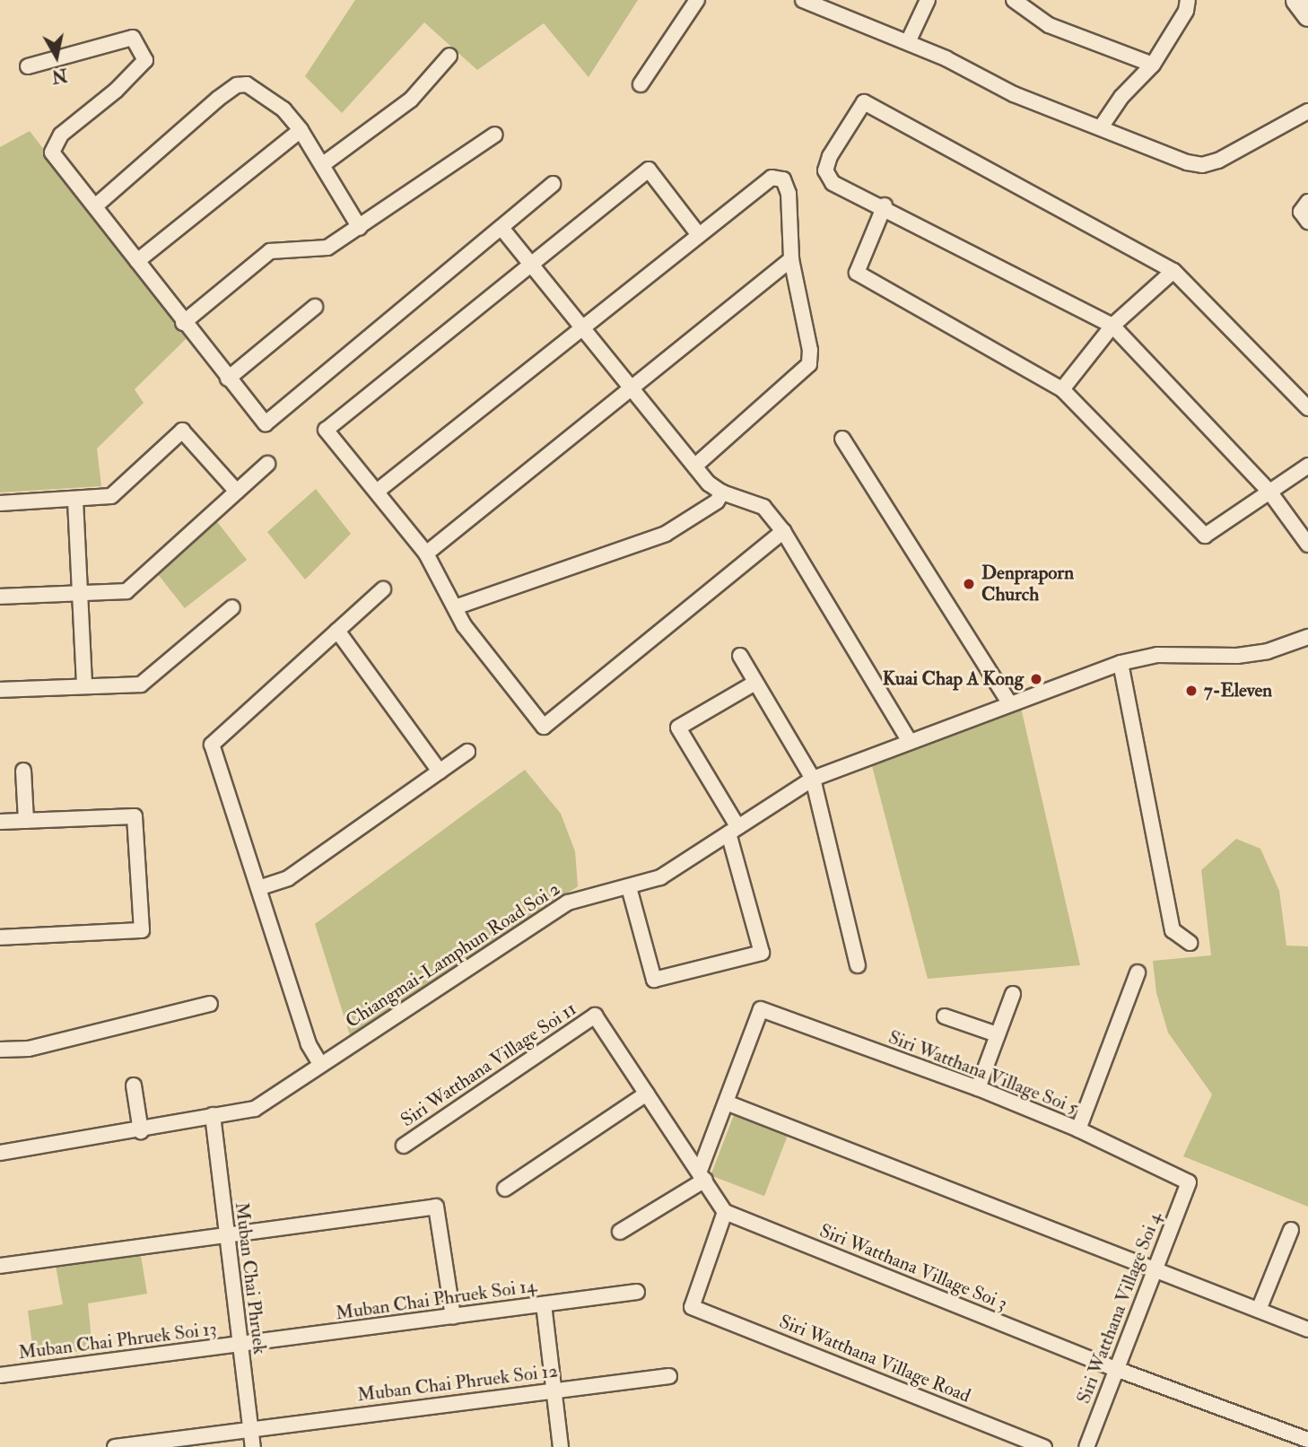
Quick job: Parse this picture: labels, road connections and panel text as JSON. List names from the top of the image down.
{
  "streets": {
    "street": [
      "Chiangmai-Lamphun Road Soi 2",
      "Siri Watthana Village Soi 11",
      "Siri Watthana Village Soi 5",
      "Siri Watthana Village Soi 3",
      "Muban Chai Phruek",
      "Muban Chai Phruek Soi 14",
      "Siri Watthana Village Soi 4",
      "Muban Chai Phruek Soi 13",
      "Siri Watthana Village Road",
      "Muban Chai Phruek Soi 12"
    ]
  },
  "crossings": [
    ["Chiangmai-Lamphun Road Soi 2", "Muban Chai Phruek"],
    ["Siri Watthana Village Soi 5", "Siri Watthana Village Soi 4"],
    ["Siri Watthana Village Soi 3", "Siri Watthana Village Soi 4"],
    ["Siri Watthana Village Soi 3", "Siri Watthana Village Road"],
    ["Muban Chai Phruek", "Muban Chai Phruek Soi 14"],
    ["Muban Chai Phruek", "Muban Chai Phruek Soi 13"],
    ["Muban Chai Phruek", "Muban Chai Phruek Soi 12"],
    ["Muban Chai Phruek Soi 14", "Muban Chai Phruek Soi 13"]
  ],
  "places": ["Denpraporn Church", "Kuai Chap A Kong", "7-Eleven"],
  "north": "bottom"
}
